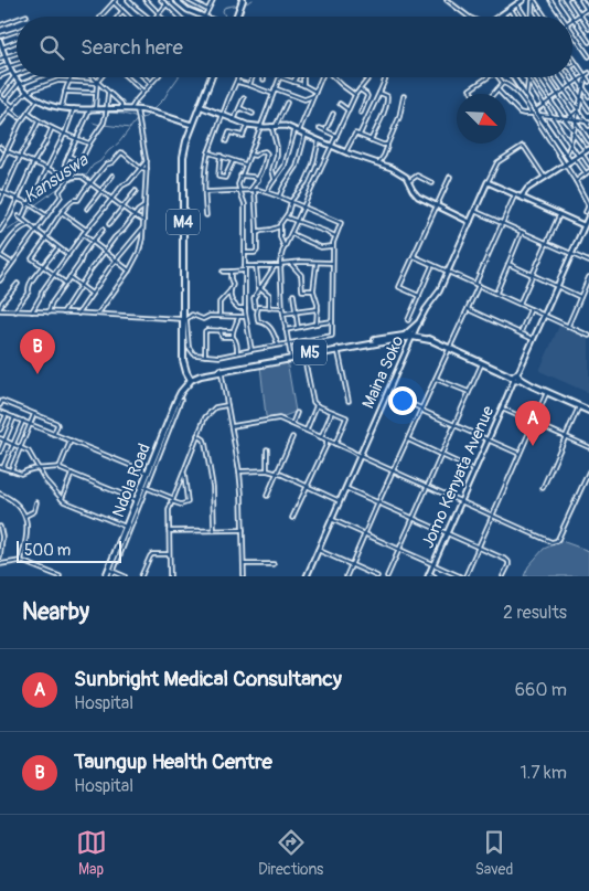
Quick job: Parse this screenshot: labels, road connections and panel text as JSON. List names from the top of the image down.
{
  "streets": {
    "main road": ["M4", "M5", "Ndola Road"],
    "street": ["Maina Soko", "Jomo Kenyata Avenue"]
  },
  "crossings": [
    ["M4", "M5"],
    ["M4", "Ndola Road"],
    ["M5", "Maina Soko"],
    ["M5", "Jomo Kenyata Avenue"],
    ["M5", "Ndola Road"]
  ],
  "water": ["Kansuswa"],
  "scale_bar": "500 m",
  "north": "bottom right",
  "page": {
    "search": "Search here",
    "pins": ["B", "A"],
    "scale": "500 m",
    "heading": ["Nearby", "2 results"],
    "list": [
      {
        "mark": "A",
        "name": "Sunbright Medical Consultancy",
        "note": "Hospital",
        "value": "660 m"
      },
      {
        "mark": "B",
        "name": "Taungup Health Centre",
        "note": "Hospital",
        "value": "1.7 km"
      }
    ],
    "nav": ["Map", "Directions", "Saved"]
  }
}
